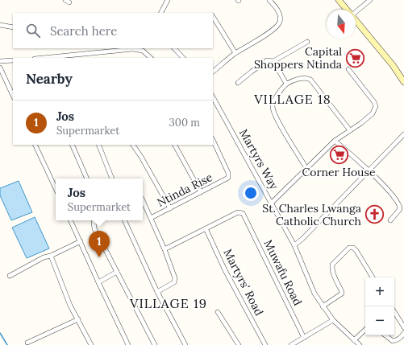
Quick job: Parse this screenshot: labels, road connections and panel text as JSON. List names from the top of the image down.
{
  "streets": {
    "street": [
      "Martyrs Way",
      "Ntinda Rise",
      "Muwafu Road",
      "Martyrs' Road"
    ]
  },
  "crossings": [
    ["Muwafu Road", "Martyrs' Road"]
  ],
  "districts": ["VILLAGE 18", "VILLAGE 19"],
  "places": {
    "supermarket": ["Capital Shoppers Ntinda", "Corner House"],
    "church": ["St. Charles Lwanga Catholic Church"]
  },
  "north": "bottom",
  "page": {
    "search": "Search here",
    "heading": "Nearby",
    "list": [
      {
        "mark": "1",
        "name": "Jos",
        "note": "Supermarket",
        "value": "300 m"
      }
    ],
    "popup": ["Jos", "Supermarket"],
    "pins": "1",
    "map_buttons": ["+", "−"]
  }
}
